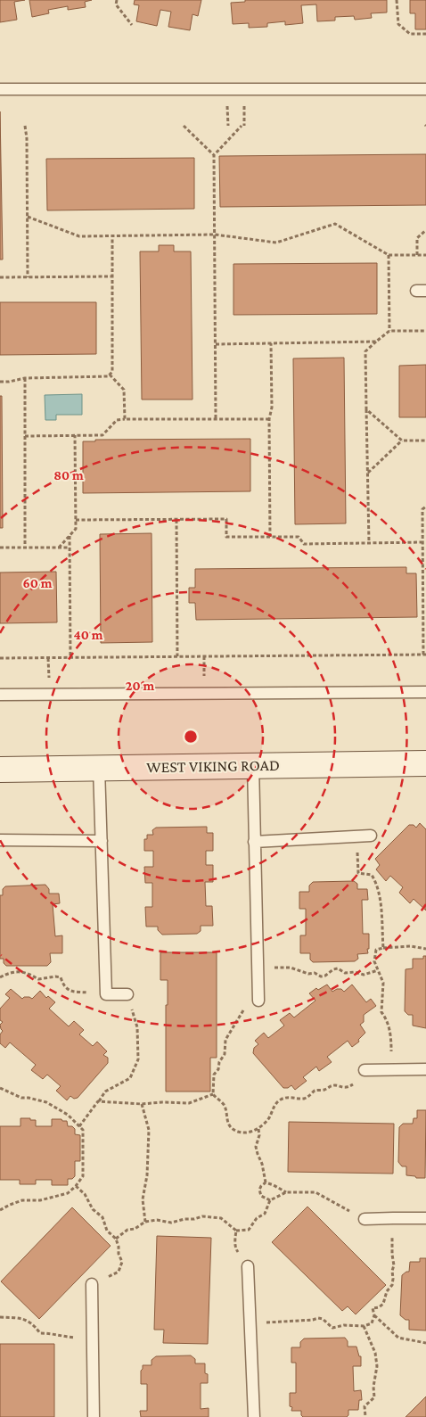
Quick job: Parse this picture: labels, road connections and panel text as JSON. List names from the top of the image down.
{
  "streets": {
    "street": ["WEST VIKING ROAD"]
  },
  "rings": [
    "80 m",
    "60 m",
    "40 m",
    "20 m"
  ]
}
